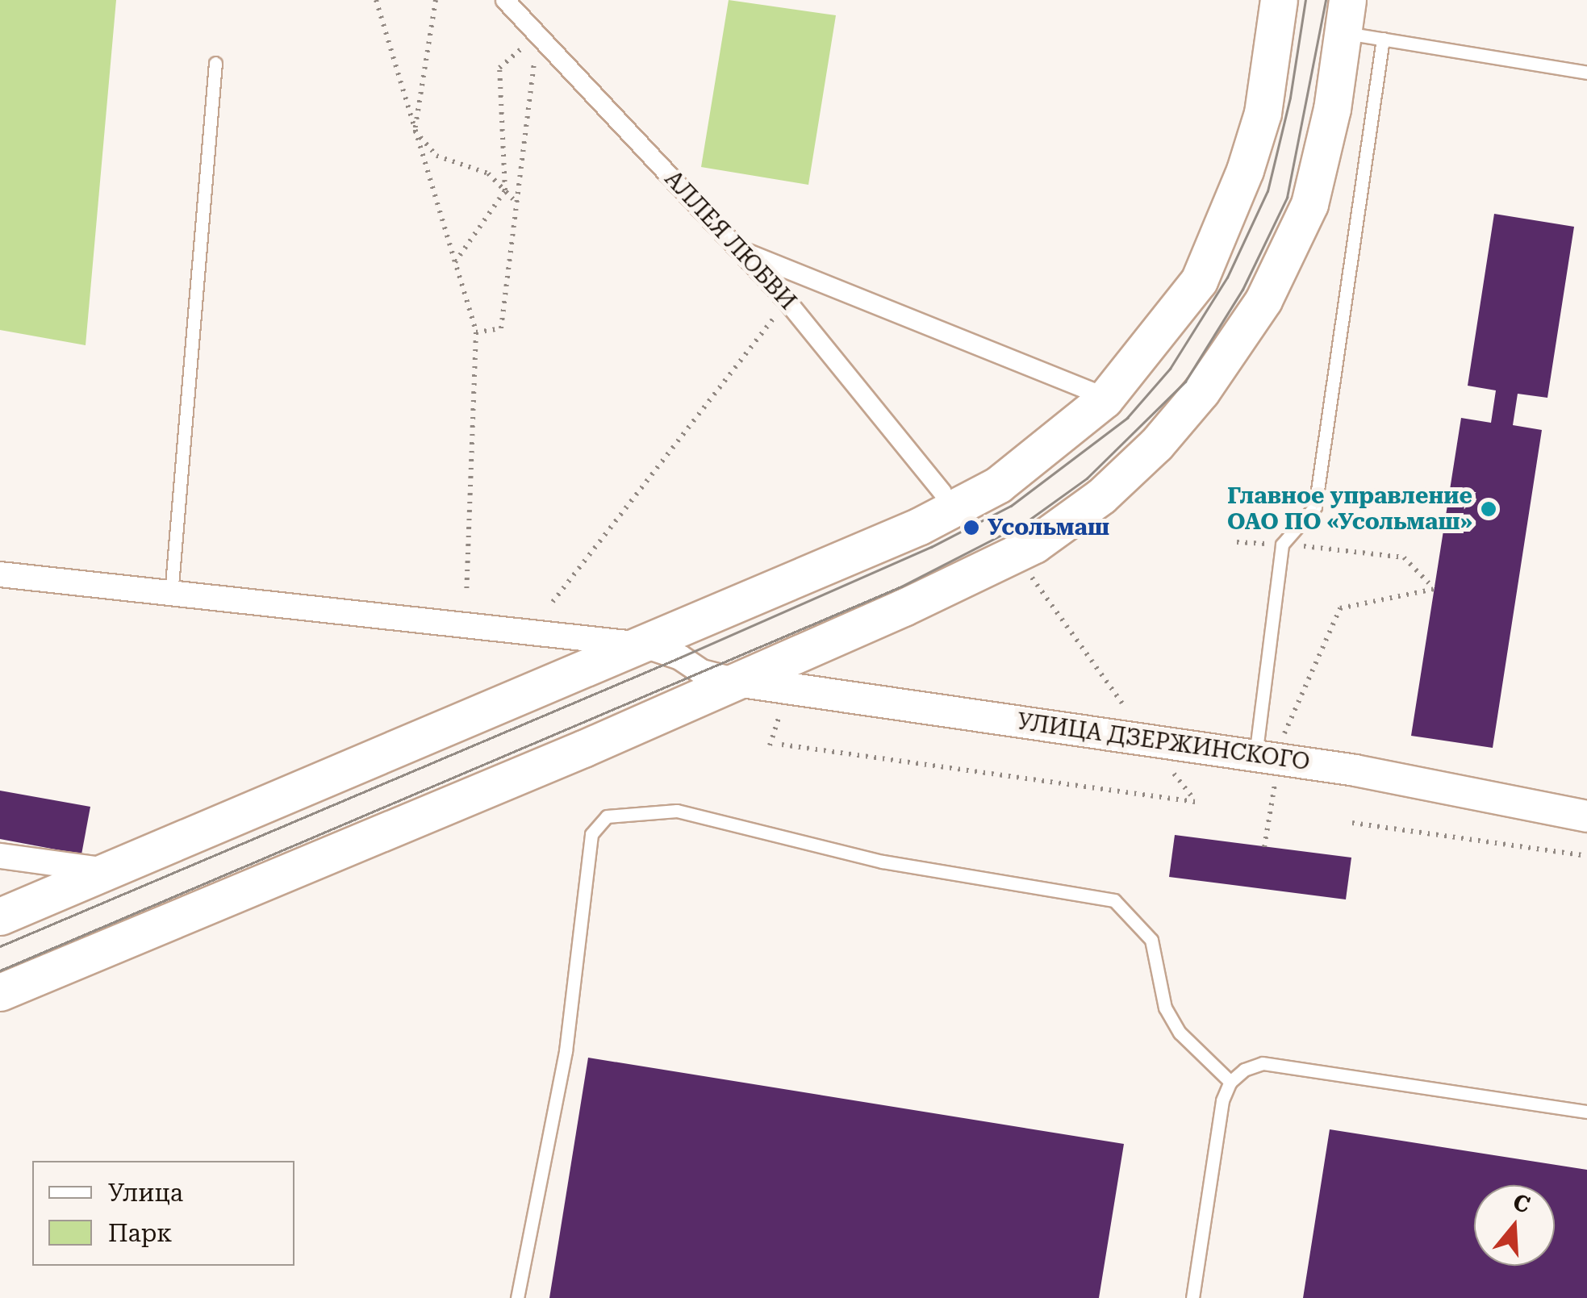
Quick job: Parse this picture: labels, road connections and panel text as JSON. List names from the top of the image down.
{
  "streets": {
    "street": ["АЛЛЕЯ ЛЮБВИ", "УЛИЦА ДЗЕРЖИНСКОГО"]
  },
  "places": ["Главное управление ОАО ПО «Усольмаш»", "Усольмаш"],
  "legend": ["Улица", "Парк"],
  "north": "top"
}
